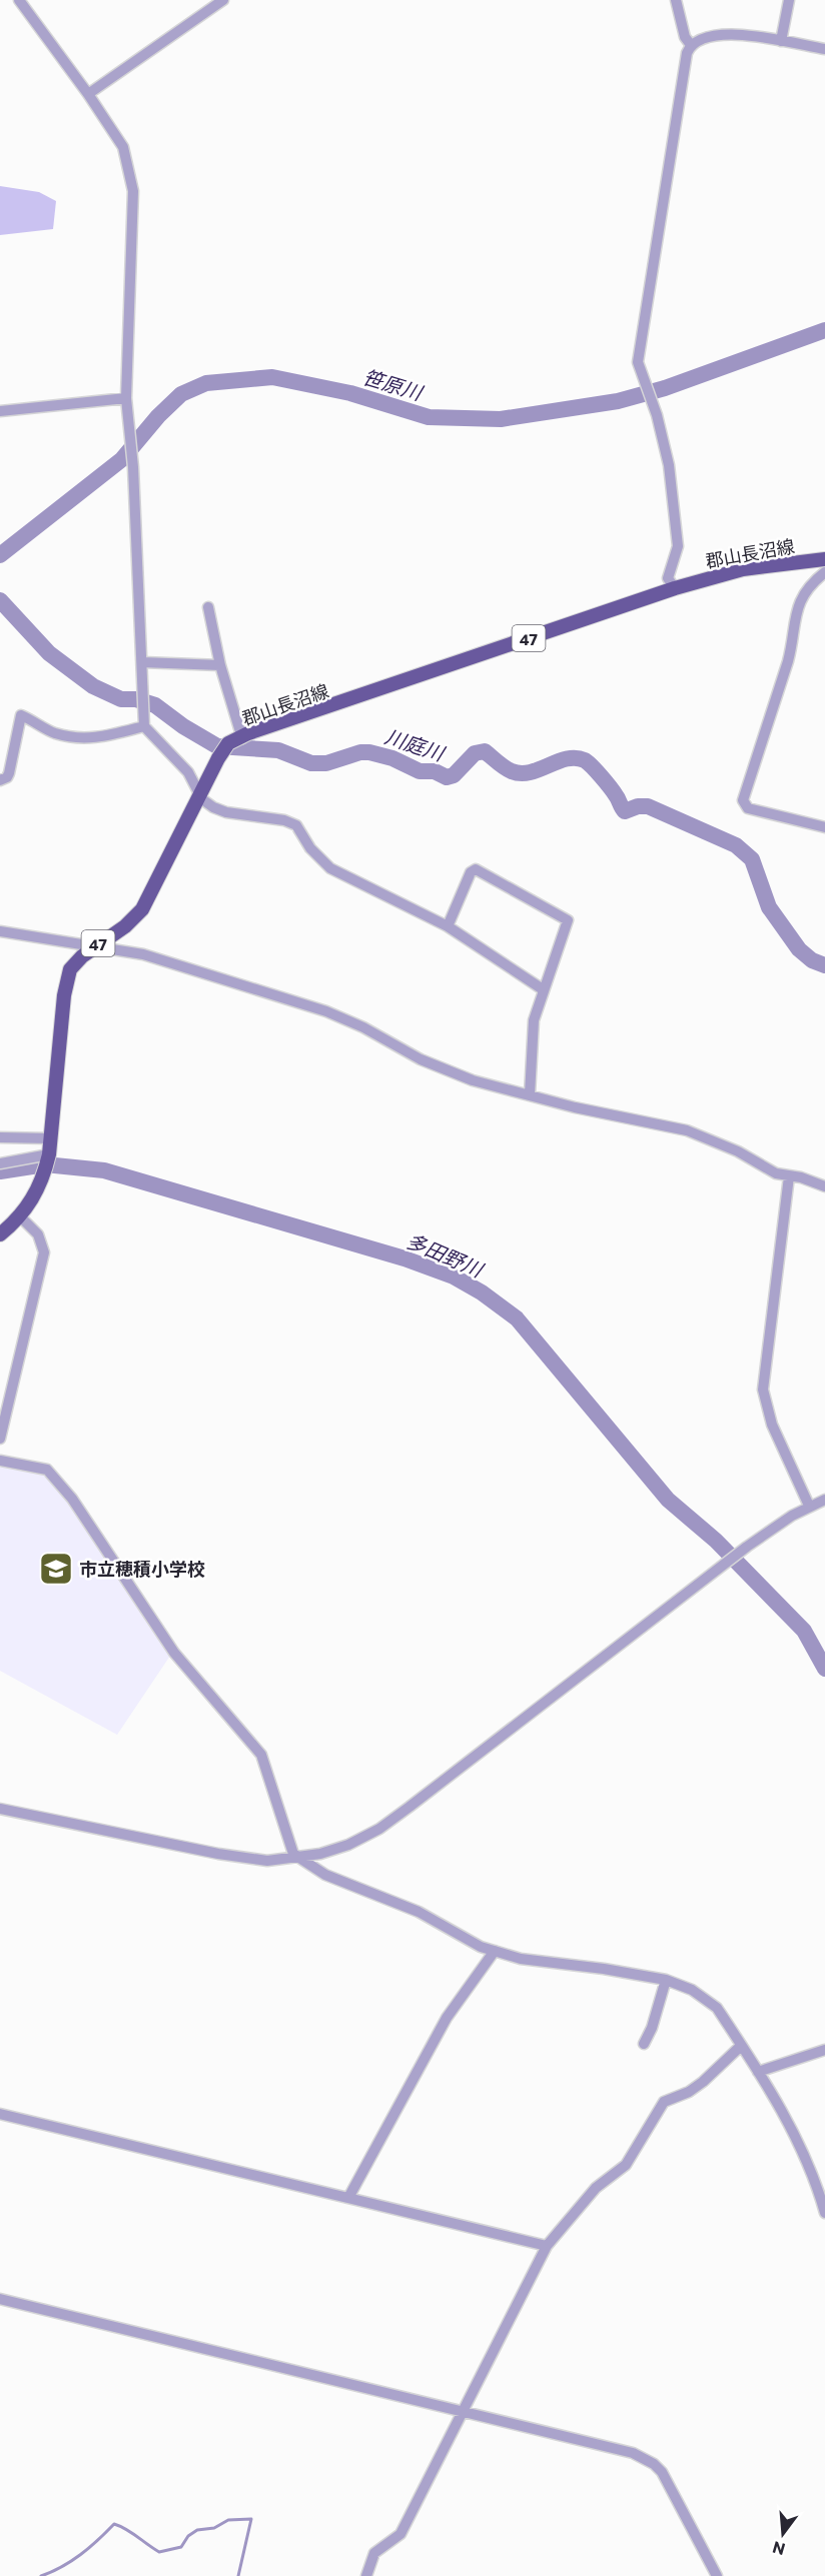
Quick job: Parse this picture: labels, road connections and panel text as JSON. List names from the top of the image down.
{
  "streets": {
    "main road": ["郡山長沼線", "47"]
  },
  "water": ["笹原川", "川庭川", "多田野川"],
  "places": {
    "school or university": ["市立穂積小学校"]
  },
  "north": "bottom"
}
